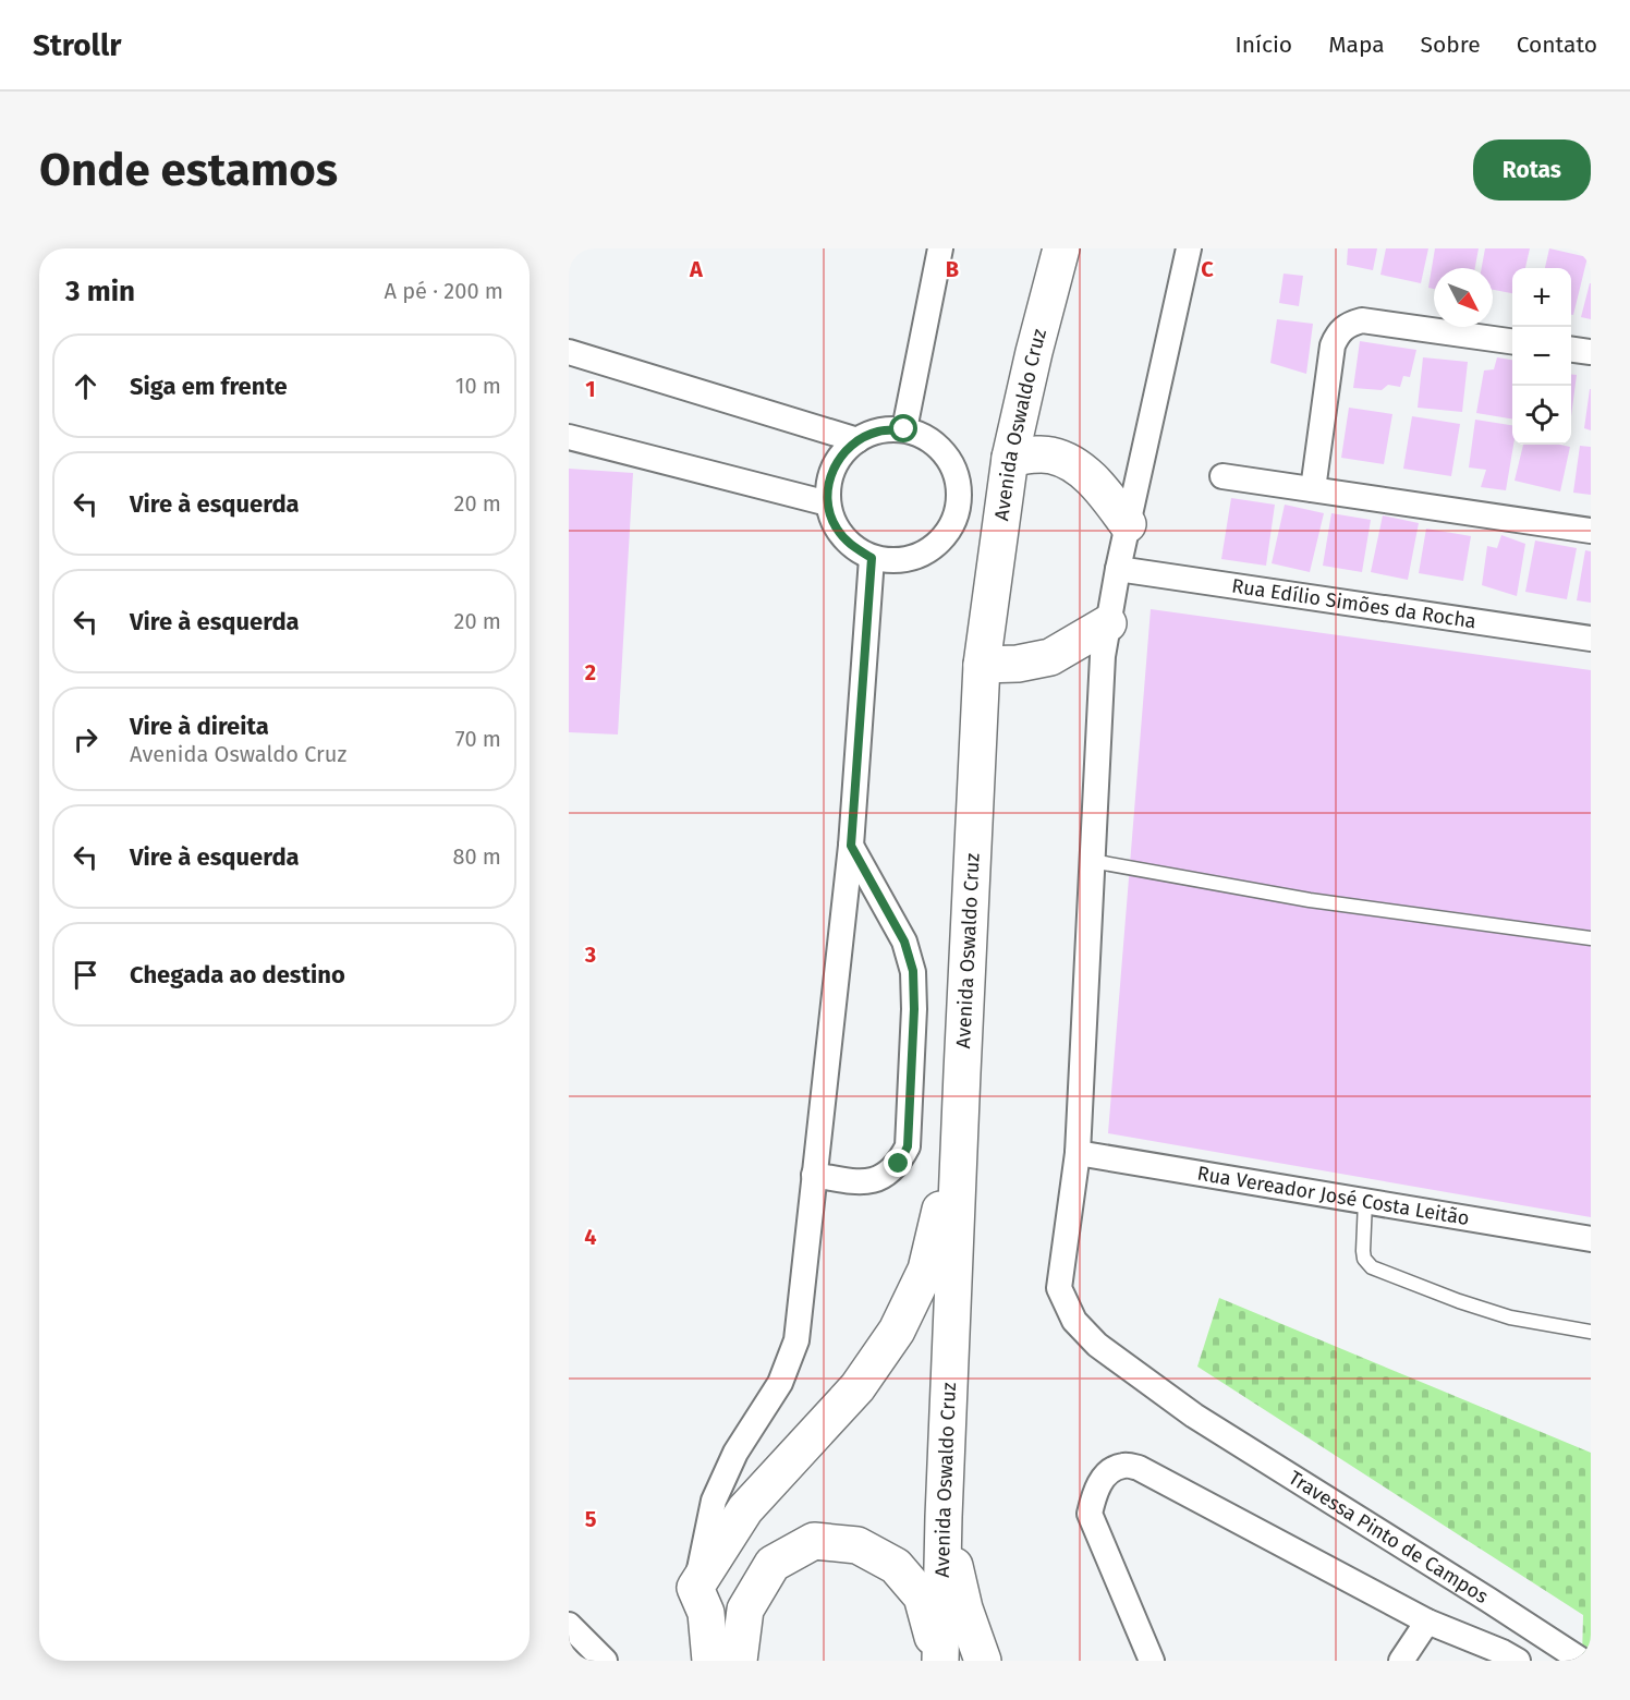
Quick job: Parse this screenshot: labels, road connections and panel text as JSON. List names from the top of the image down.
{
  "streets": {
    "highway": ["Avenida Oswaldo Cruz"],
    "street": ["Rua Edílio Simões da Rocha", "Rua Vereador José Costa Leitão", "Travessa Pinto de Campos"]
  },
  "crossings": [
    ["Rua Vereador José Costa Leitão", "Travessa Pinto de Campos"]
  ],
  "north": "bottom right",
  "page": {
    "header": "Strollr",
    "nav": [
      "Início",
      "Mapa",
      "Sobre",
      "Contato"
    ],
    "buttons": "Rotas",
    "title": "Onde estamos",
    "heading": ["3 min", "A pé · 200 m"],
    "map_buttons": ["+", "−"],
    "list": [
      ["Siga em frente", "10 m"],
      ["Vire à esquerda", "20 m"],
      ["Vire à esquerda", "20 m"],
      ["Vire à direita", "Avenida Oswaldo Cruz", "70 m"],
      ["Vire à esquerda", "80 m"],
      "Chegada ao destino"
    ]
  },
  "grid": {
    "columns": ["A", "B", "C"],
    "rows": [
      "1",
      "2",
      "3",
      "4",
      "5"
    ]
  }
}
